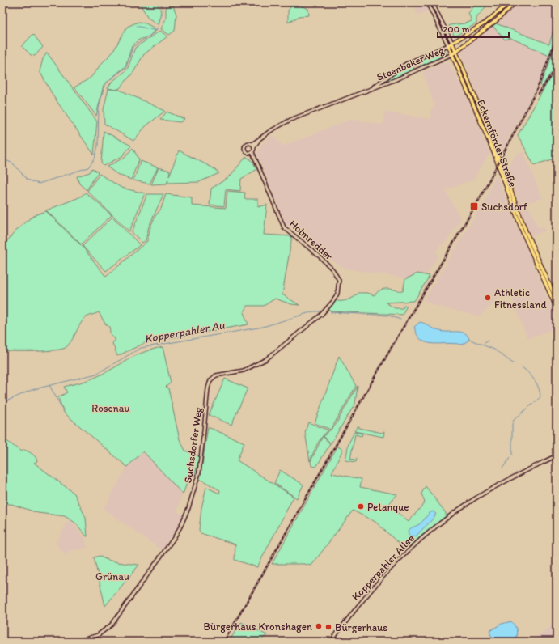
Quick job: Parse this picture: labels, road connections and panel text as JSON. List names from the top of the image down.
{
  "streets": {
    "main road": ["Steenbeker Weg", "Eckernförder Straße"],
    "street": ["Holmredder", "Suchsdorfer Weg", "Kopperpahler Allee"]
  },
  "crossings": [
    ["Steenbeker Weg", "Eckernförder Straße"],
    ["Steenbeker Weg", "Holmredder"],
    ["Holmredder", "Suchsdorfer Weg"]
  ],
  "water": ["Kopperpahler Au"],
  "parks": ["Rosenau", "Grünau"],
  "places": {
    "transit": ["Suchsdorf"],
    "other": [
      "Athletic Fitnessland",
      "Petanque",
      "Bürgerhaus Kronshagen",
      "Bürgerhaus"
    ]
  },
  "scale_bar": "200 m"
}
